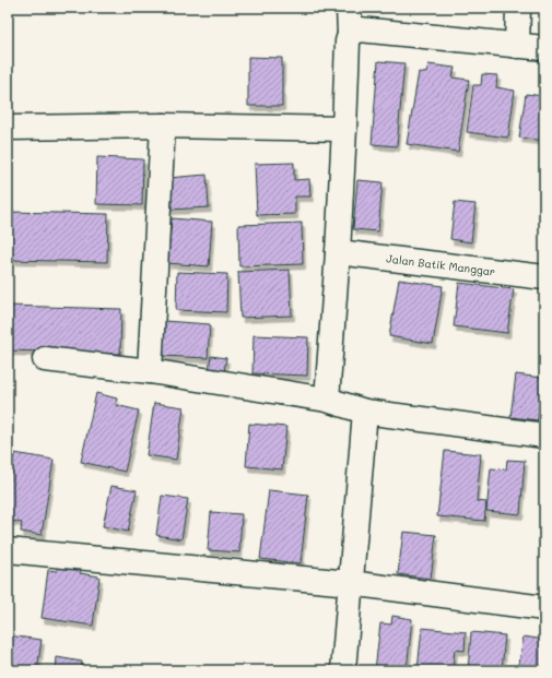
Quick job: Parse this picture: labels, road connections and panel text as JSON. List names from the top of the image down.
{
  "streets": {
    "street": ["Jalan Batik Manggar"]
  }
}
